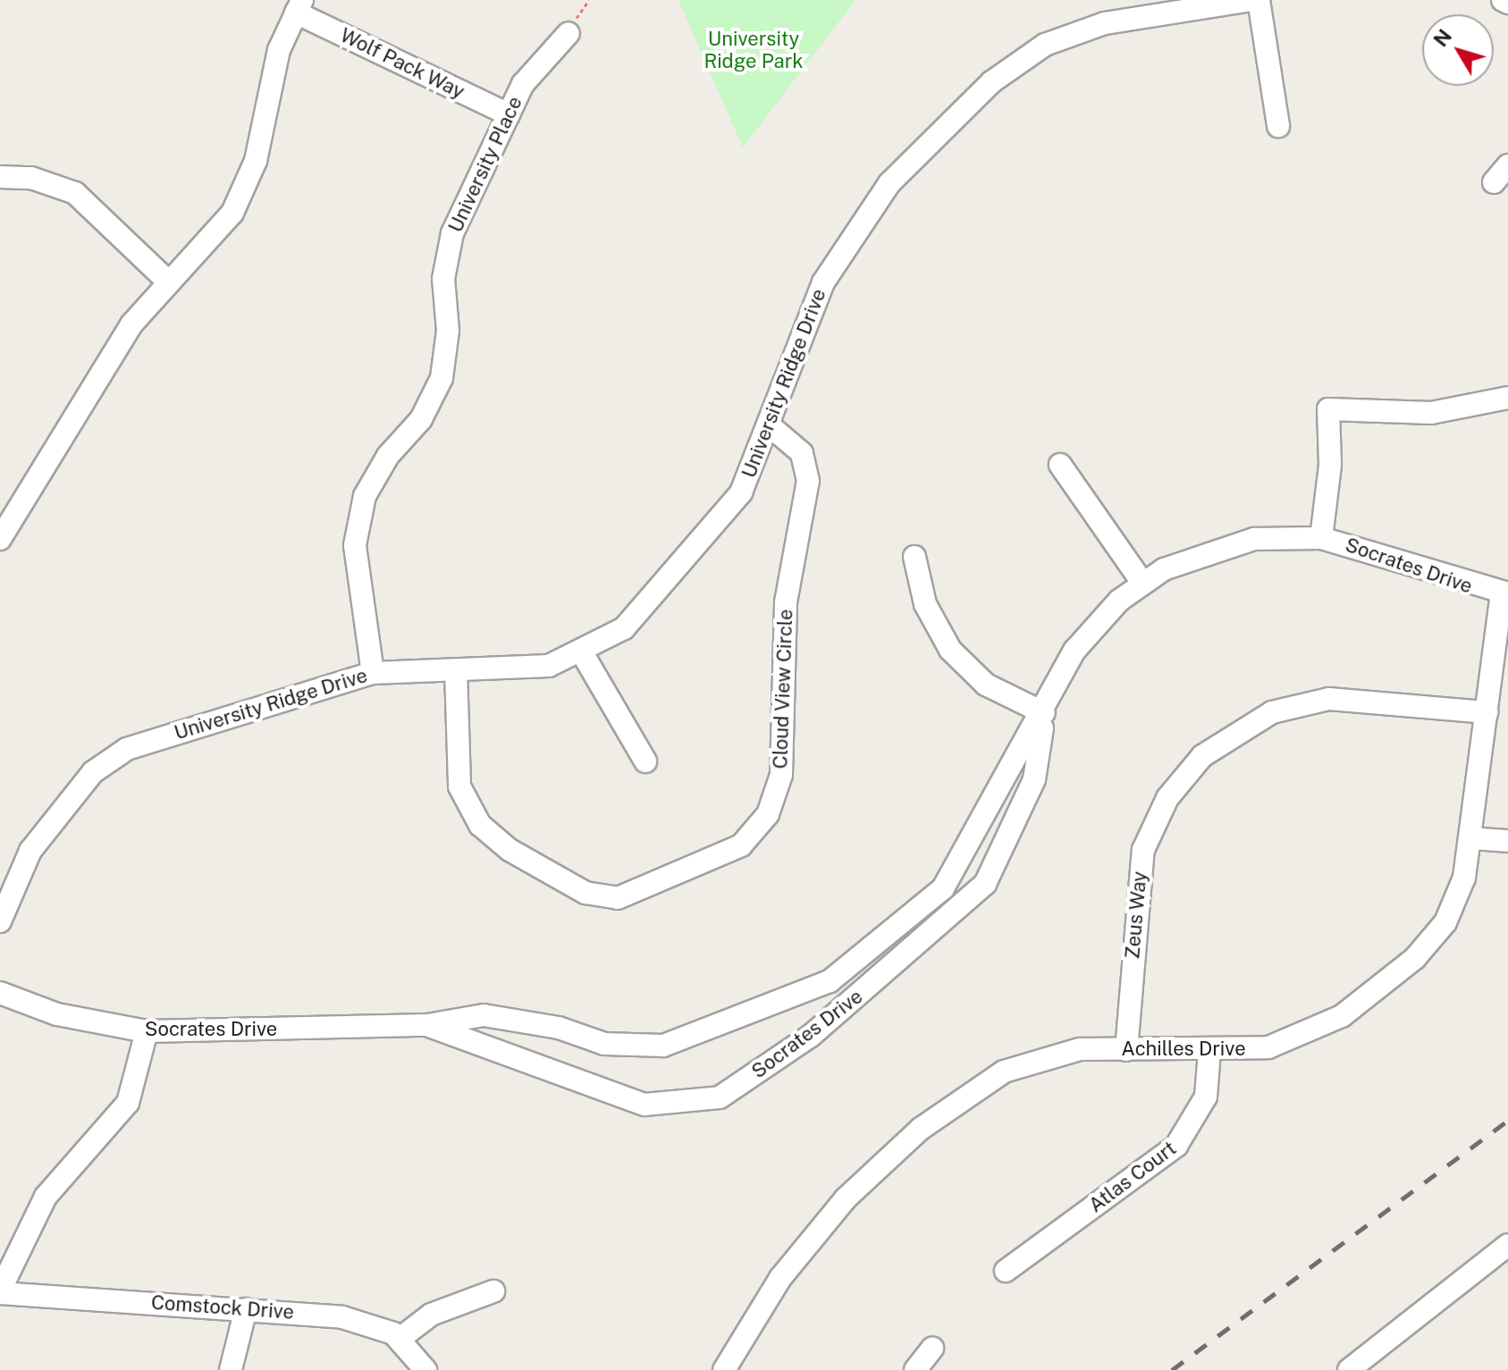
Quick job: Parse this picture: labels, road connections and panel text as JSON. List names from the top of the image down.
{
  "streets": {
    "street": [
      "Wolf Pack Way",
      "University Place",
      "University Ridge Drive",
      "Socrates Drive",
      "Cloud View Circle",
      "Zeus Way",
      "Achilles Drive",
      "Atlas Court",
      "Comstock Drive"
    ]
  },
  "crossings": [
    ["Wolf Pack Way", "University Place"],
    ["University Place", "University Ridge Drive"],
    ["University Ridge Drive", "Cloud View Circle"],
    ["Socrates Drive", "Achilles Drive"],
    ["Zeus Way", "Achilles Drive"],
    ["Achilles Drive", "Atlas Court"]
  ],
  "parks": ["University Ridge Park"],
  "north": "top left"
}
